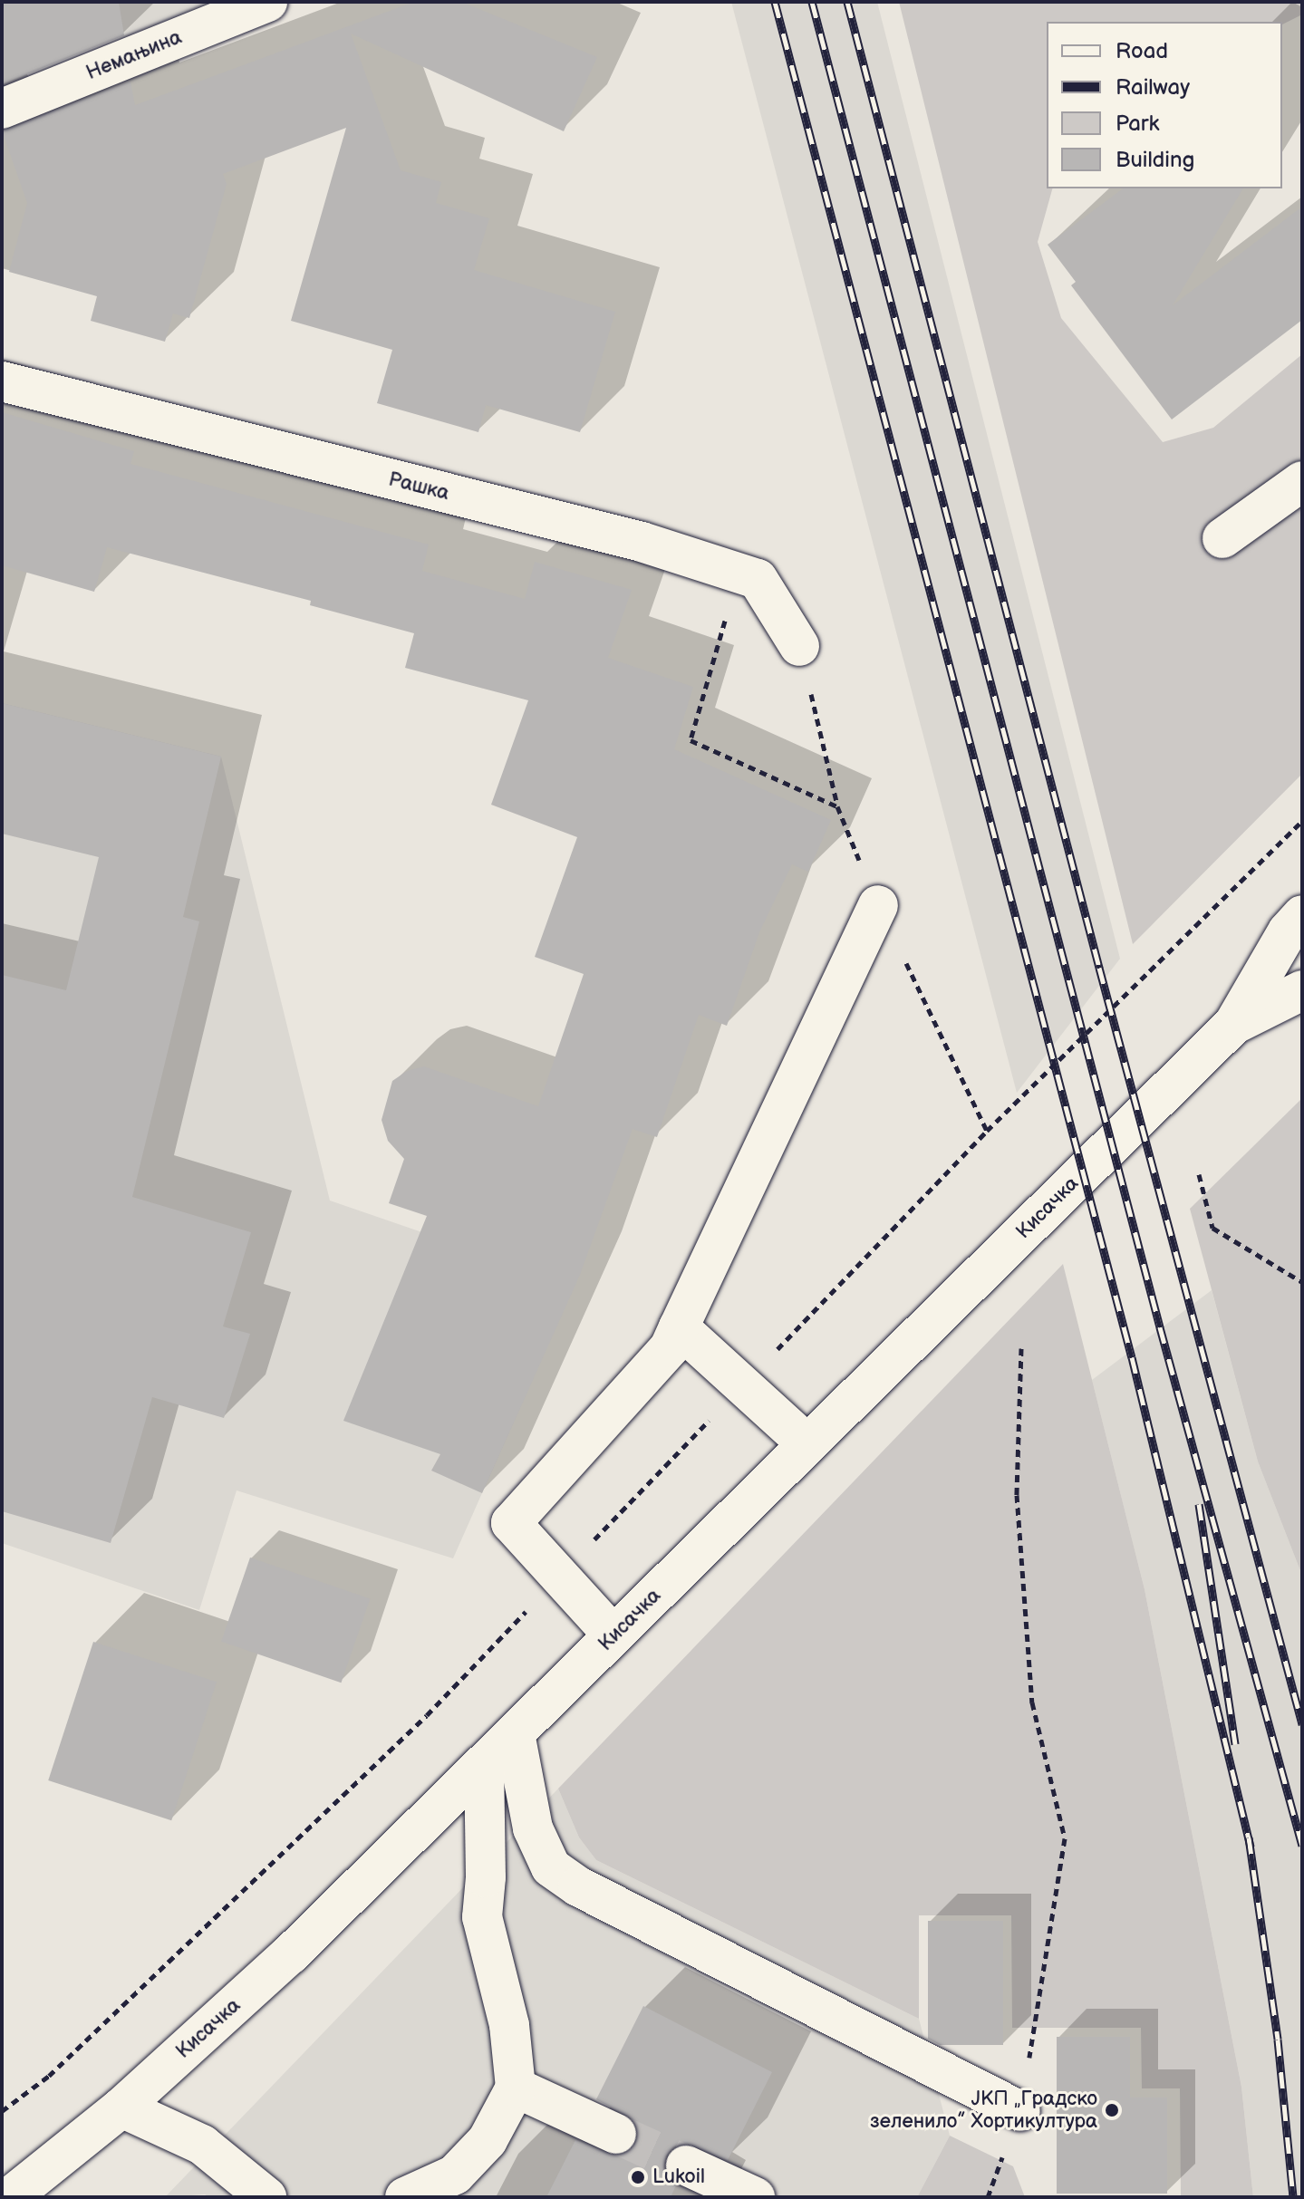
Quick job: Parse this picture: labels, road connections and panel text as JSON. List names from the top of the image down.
{
  "streets": {
    "main road": ["Немањина", "Рашка", "Кисачка"]
  },
  "places": ["ЈКП „Градско зеленило” Хортикултура", "Lukoil"],
  "legend": [
    "Road",
    "Railway",
    "Park",
    "Building"
  ]
}
